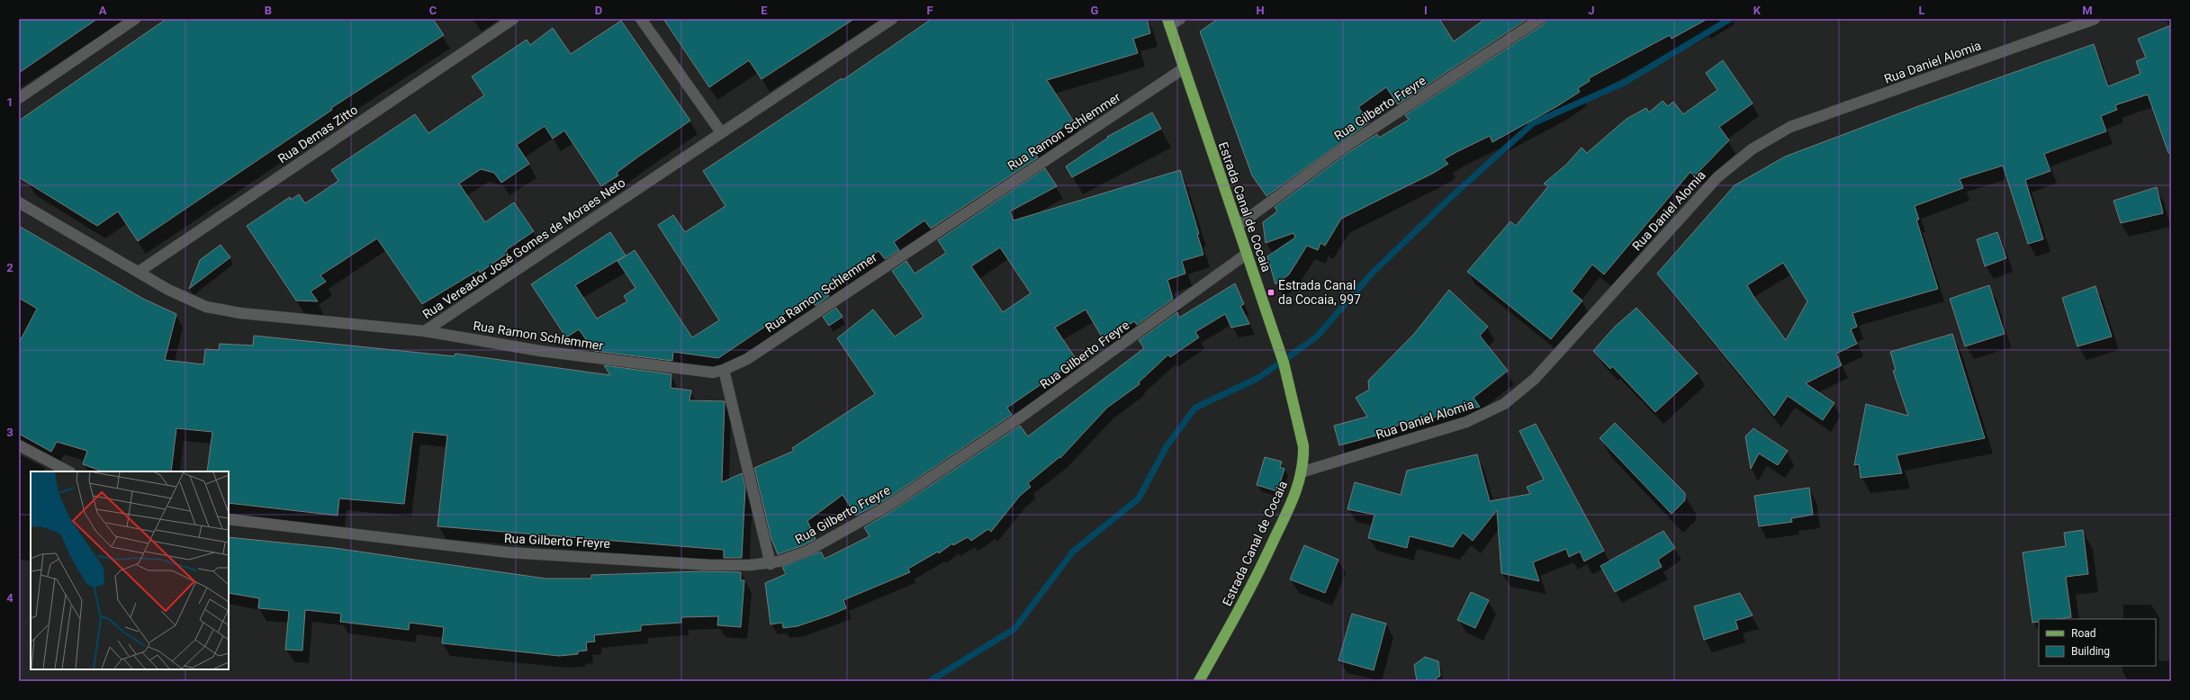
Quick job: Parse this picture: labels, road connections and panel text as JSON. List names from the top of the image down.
{
  "streets": {
    "main road": ["Estrada Canal de Cocaia"],
    "street": [
      "Rua Daniel Alomia",
      "Rua Gilberto Freyre",
      "Rua Ramon Schlemmer",
      "Rua Demas Zitto",
      "Rua Vereador José Gomes de Moraes Neto"
    ]
  },
  "crossings": [
    ["Rua Daniel Alomia", "Estrada Canal de Cocaia"],
    ["Rua Gilberto Freyre", "Estrada Canal de Cocaia"],
    ["Rua Ramon Schlemmer", "Estrada Canal de Cocaia"],
    ["Rua Ramon Schlemmer", "Rua Vereador José Gomes de Moraes Neto"],
    ["Rua Demas Zitto", "Rua Vereador José Gomes de Moraes Neto"]
  ],
  "places": {
    "transit": ["Estrada Canal da Cocaia, 997"]
  },
  "legend": ["Road", "Building"],
  "grid": {
    "columns": [
      "A",
      "B",
      "C",
      "D",
      "E",
      "F",
      "G",
      "H",
      "I",
      "J",
      "K",
      "L",
      "M"
    ],
    "rows": [
      "1",
      "2",
      "3",
      "4"
    ]
  }
}
